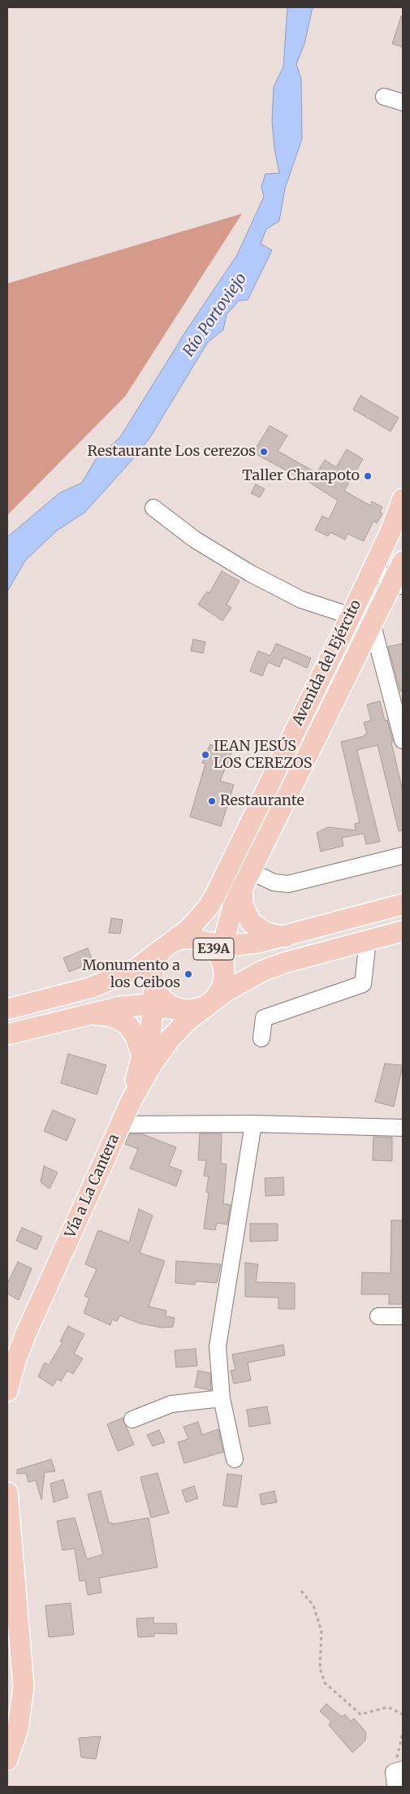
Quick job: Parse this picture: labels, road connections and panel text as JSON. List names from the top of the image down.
{
  "streets": {
    "main road": ["Avenida del Ejército", "E39A", "Vía a La Cantera"]
  },
  "crossings": [
    ["Avenida del Ejército", "E39A"],
    ["Avenida del Ejército", "Vía a La Cantera"],
    ["E39A", "Vía a La Cantera"]
  ],
  "water": ["Río Portoviejo"],
  "places": [
    "Restaurante Los cerezos",
    "Taller Charapoto",
    "IEAN JESÚS LOS CEREZOS",
    "Restaurante",
    "Monumento a los Ceibos"
  ]
}
